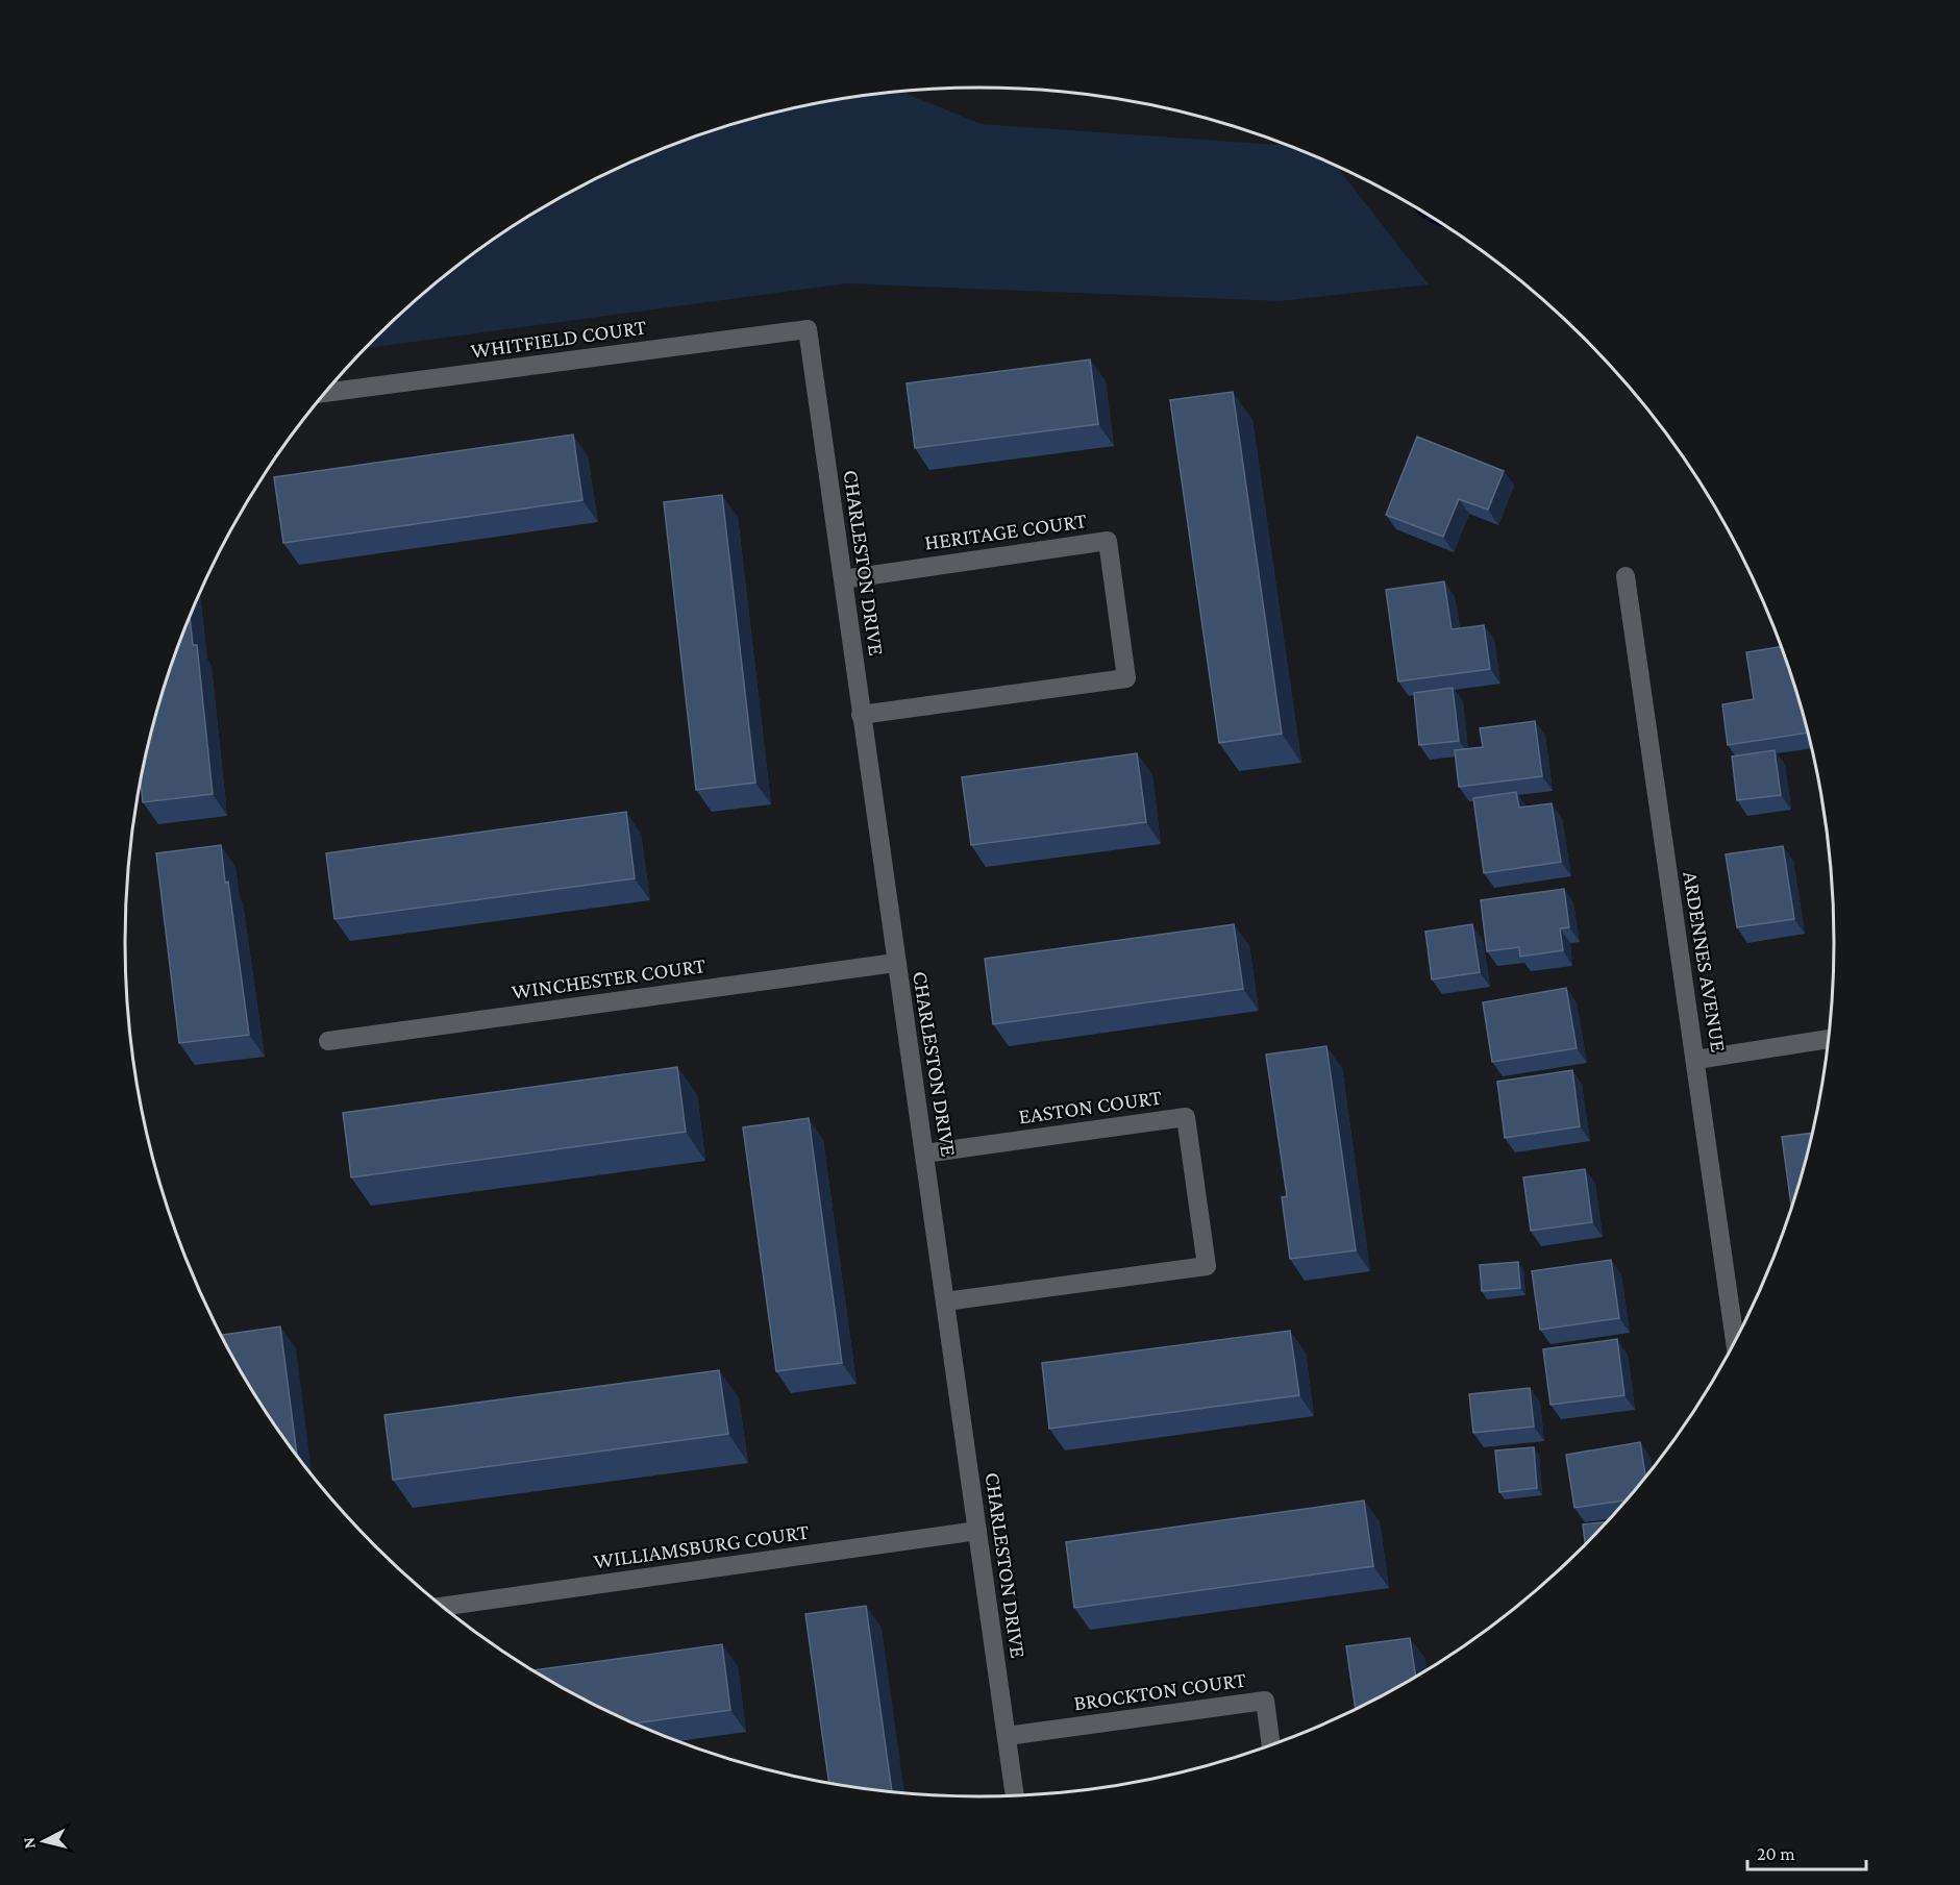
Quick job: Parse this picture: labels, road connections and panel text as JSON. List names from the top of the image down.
{
  "streets": {
    "street": [
      "WHITFIELD COURT",
      "HERITAGE COURT",
      "CHARLESTON DRIVE",
      "ARDENNES AVENUE",
      "WINCHESTER COURT",
      "EASTON COURT",
      "WILLIAMSBURG COURT",
      "BROCKTON COURT"
    ]
  },
  "crossings": [
    ["WHITFIELD COURT", "CHARLESTON DRIVE"],
    ["HERITAGE COURT", "CHARLESTON DRIVE"],
    ["CHARLESTON DRIVE", "WINCHESTER COURT"],
    ["CHARLESTON DRIVE", "EASTON COURT"],
    ["CHARLESTON DRIVE", "WILLIAMSBURG COURT"],
    ["CHARLESTON DRIVE", "BROCKTON COURT"]
  ],
  "scale_bar": "20 m",
  "north": "left"
}
